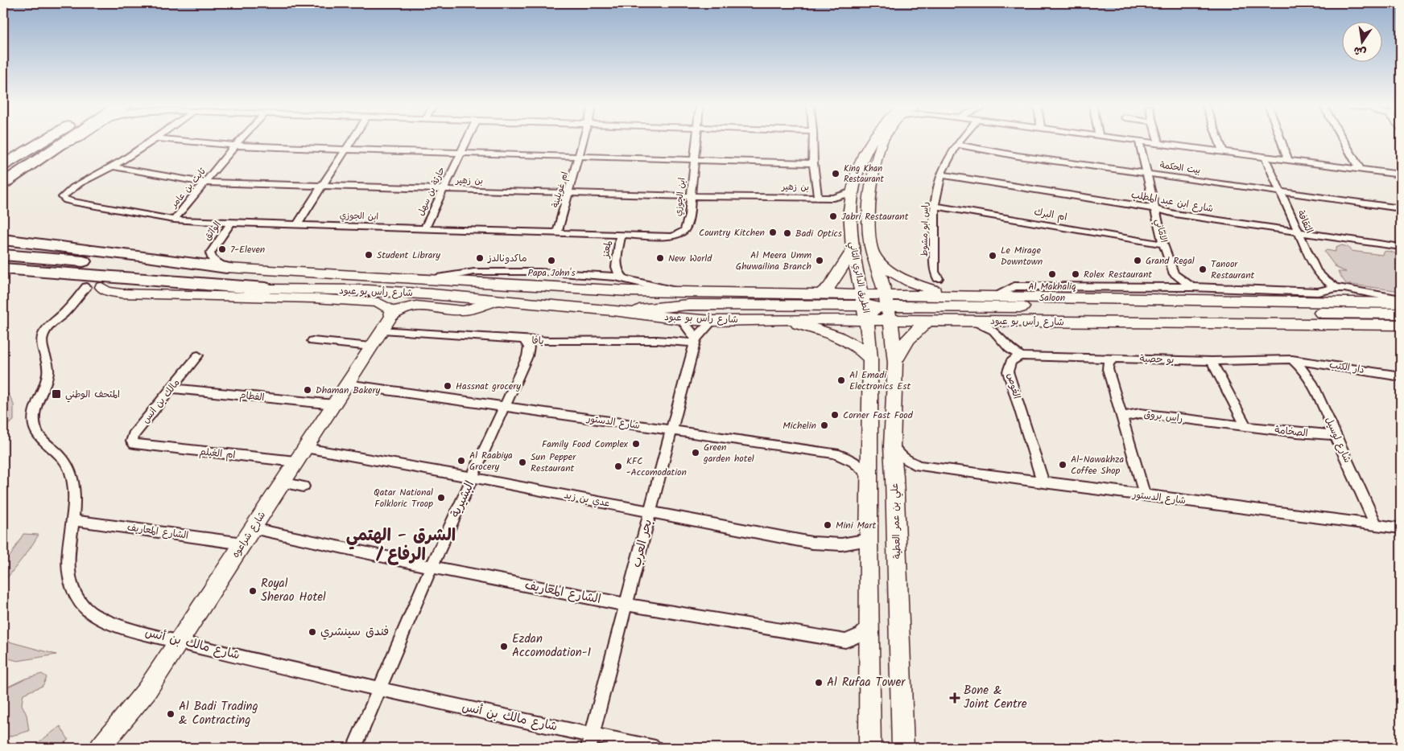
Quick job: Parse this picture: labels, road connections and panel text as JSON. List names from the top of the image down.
{
  "streets": {
    "highway": ["شارع رأس بو عبود"],
    "main road": ["الطريق الدائري الثاني", "علي بن عمر العطية"],
    "street": [
      "بيت الحكمة",
      "بن زهير",
      "ثابت بن عامر",
      "ام غويلينة",
      "حارثة بن سهل",
      "ابن الجوزي",
      "شارع ابن عبد المطلب",
      "ام البرك",
      "الثقافة",
      "راس ابو مشوط",
      "الواثق",
      "الاماني",
      "لمعتز",
      "يافا",
      "بو حصية",
      "دار الكتب",
      "الغوص",
      "الفطام",
      "مالك بن انس",
      "راس بروق",
      "شارع الدستور",
      "الصخامة",
      "شارع لوسيل",
      "ام الغيلم",
      "البشيرية",
      "عدي بن زيد",
      "الشارع المعاريف",
      "شارع شراعوه",
      "بحر العرب",
      "شارع مالك بن أنس"
    ]
  },
  "crossings": [
    ["بيت الحكمة", "الثقافة"],
    ["بيت الحكمة", "راس ابو مشوط"],
    ["بيت الحكمة", "الاماني"],
    ["بن زهير", "ثابت بن عامر"],
    ["بن زهير", "ام غويلينة"],
    ["بن زهير", "حارثة بن سهل"],
    ["بن زهير", "ابن الجوزي"],
    ["بن زهير", "الطريق الدائري الثاني"],
    ["ثابت بن عامر", "ابن الجوزي"],
    ["ام غويلينة", "ابن الجوزي"],
    ["حارثة بن سهل", "ابن الجوزي"],
    ["ابن الجوزي", "الواثق"],
    ["ابن الجوزي", "لمعتز"],
    ["شارع ابن عبد المطلب", "الثقافة"],
    ["شارع ابن عبد المطلب", "راس ابو مشوط"],
    ["شارع ابن عبد المطلب", "الاماني"],
    ["ام البرك", "راس ابو مشوط"],
    ["ام البرك", "الاماني"],
    ["الواثق", "شارع رأس بو عبود"],
    ["لمعتز", "شارع رأس بو عبود"],
    ["الطريق الدائري الثاني", "شارع رأس بو عبود"],
    ["الطريق الدائري الثاني", "علي بن عمر العطية"],
    ["شارع رأس بو عبود", "علي بن عمر العطية"],
    ["شارع رأس بو عبود", "شارع شراعوه"],
    ["شارع رأس بو عبود", "بحر العرب"],
    ["يافا", "البشيرية"],
    ["يافا", "شارع شراعوه"],
    ["يافا", "بحر العرب"],
    ["بو حصية", "دار الكتب"],
    ["بو حصية", "الغوص"],
    ["بو حصية", "شارع لوسيل"],
    ["دار الكتب", "شارع لوسيل"],
    ["الغوص", "شارع الدستور"],
    ["الفطام", "مالك بن انس"],
    ["الفطام", "شارع شراعوه"],
    ["مالك بن انس", "ام الغيلم"],
    ["راس بروق", "الصخامة"],
    ["شارع الدستور", "شارع لوسيل"],
    ["شارع الدستور", "البشيرية"],
    ["شارع الدستور", "علي بن عمر العطية"],
    ["شارع الدستور", "شارع شراعوه"],
    ["شارع الدستور", "بحر العرب"],
    ["الصخامة", "شارع لوسيل"],
    ["ام الغيلم", "شارع شراعوه"],
    ["البشيرية", "عدي بن زيد"],
    ["البشيرية", "الشارع المعاريف"],
    ["البشيرية", "شارع مالك بن أنس"],
    ["عدي بن زيد", "شارع شراعوه"],
    ["عدي بن زيد", "بحر العرب"],
    ["الشارع المعاريف", "شارع شراعوه"],
    ["الشارع المعاريف", "بحر العرب"],
    ["الشارع المعاريف", "شارع مالك بن أنس"],
    ["شارع شراعوه", "شارع مالك بن أنس"],
    ["بحر العرب", "شارع مالك بن أنس"]
  ],
  "districts": ["الشرق - الهتمي / الرفاع"],
  "places": {
    "other": [
      "King Khan Restaurant",
      "Jabri Restaurant",
      "Country Kitchen",
      "Badi Optics",
      "7-Eleven",
      "Student Library",
      "Le Mirage Downtown",
      "ماكدونالدز",
      "New World",
      "Papa John's",
      "Al Meera Umm Ghuwailina Branch",
      "Grand Regal",
      "Tanoor Restaurant",
      "Al Makhaliq Saloon",
      "Rolex Restaurant",
      "Al Emadi Electronics Est",
      "Hassnat grocery",
      "Dhaman Bakery",
      "Corner Fast Food",
      "Michelin",
      "Family Food Complex",
      "Green garden hotel",
      "Al Raabiya Grocery",
      "Sun Pepper Restaurant",
      "Al-Nawakhza Coffee Shop",
      "KFC -Accomodation",
      "Qatar National Folkloric Troop",
      "Mini Mart",
      "Royal Sherao Hotel",
      "فندق سينشري",
      "Ezdan Accomodation-1",
      "Al Rufaa Tower",
      "Al Badi Trading & Contracting"
    ],
    "transit": ["المتحف الوطني"],
    "health": ["Bone & Joint Centre"]
  },
  "north": "bottom"
}
